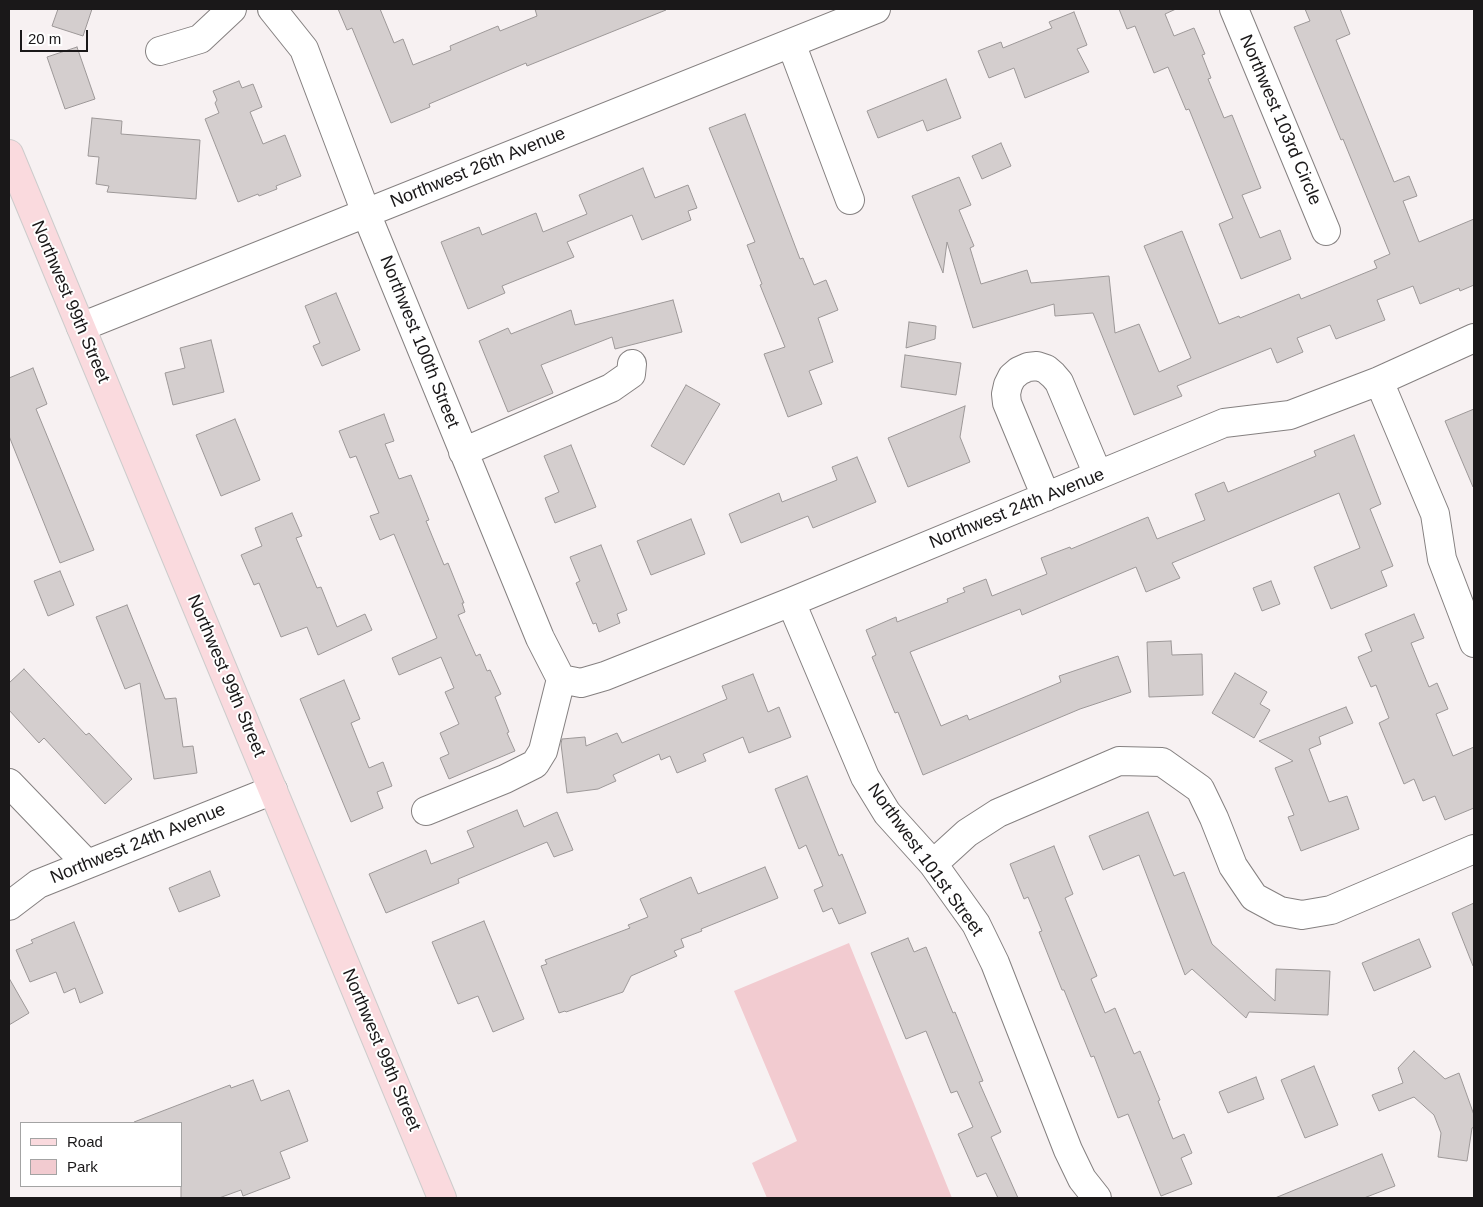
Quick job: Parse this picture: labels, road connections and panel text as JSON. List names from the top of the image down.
{
  "streets": {
    "main road": ["Northwest 99th Street"],
    "street": [
      "Northwest 103rd Circle",
      "Northwest 26th Avenue",
      "Northwest 100th Street",
      "Northwest 24th Avenue",
      "Northwest 101st Street"
    ]
  },
  "crossings": [
    ["Northwest 26th Avenue", "Northwest 99th Street"],
    ["Northwest 26th Avenue", "Northwest 100th Street"],
    ["Northwest 99th Street", "Northwest 24th Avenue"],
    ["Northwest 100th Street", "Northwest 24th Avenue"],
    ["Northwest 24th Avenue", "Northwest 101st Street"]
  ],
  "legend": ["Road", "Park"],
  "scale_bar": "20 m"
}
